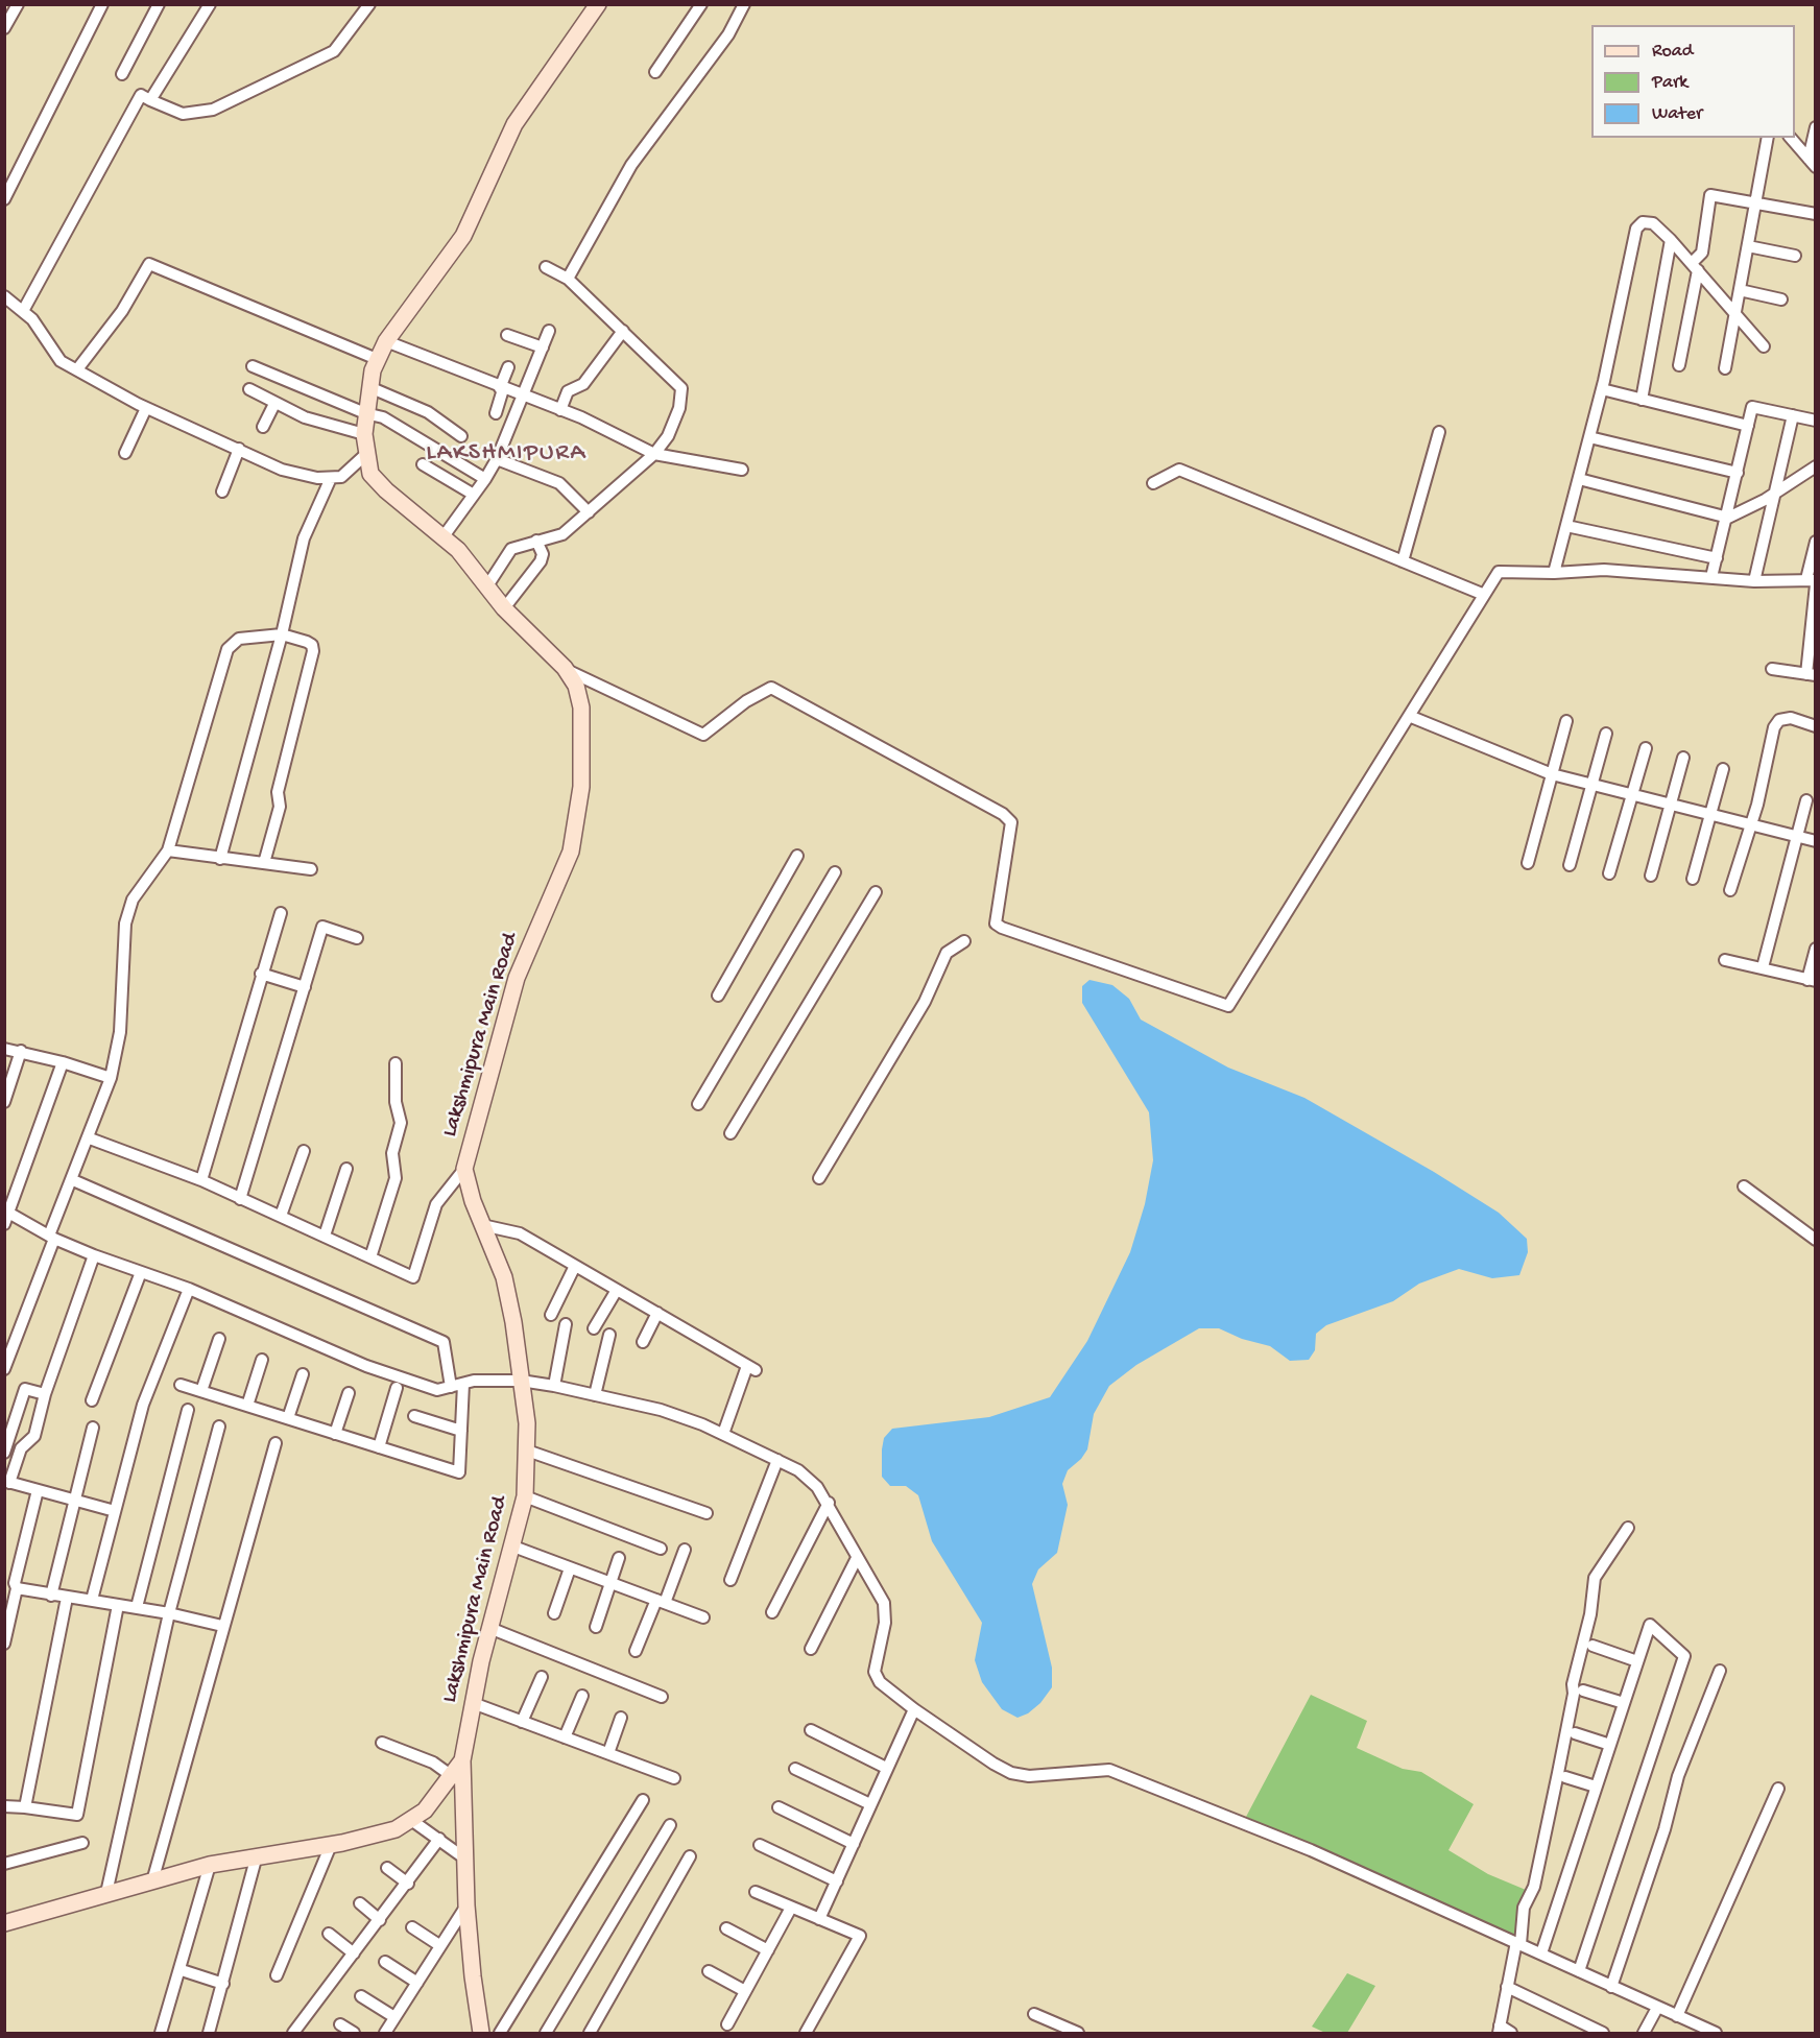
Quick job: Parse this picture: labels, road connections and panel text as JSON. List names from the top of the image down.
{
  "streets": {
    "main road": ["Lakshmipura Main Road"]
  },
  "districts": ["LAKSHMIPURA"],
  "legend": ["Road", "Park", "Water"]
}
